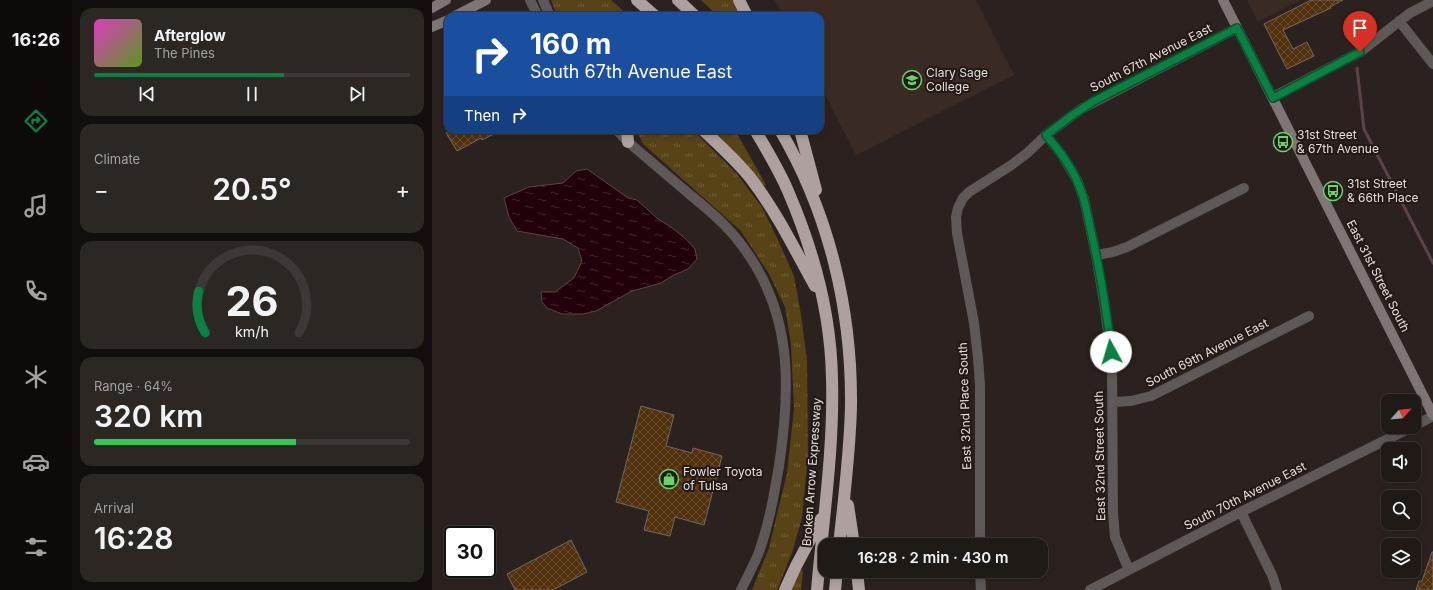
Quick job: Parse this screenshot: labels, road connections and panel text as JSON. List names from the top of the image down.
{
  "streets": {
    "highway": ["Broken Arrow Expressway"],
    "main road": ["East 31st Street South"],
    "street": [
      "South 67th Avenue East",
      "South 69th Avenue East",
      "East 32nd Place South",
      "East 32nd Street South",
      "South 70th Avenue East"
    ]
  },
  "crossings": [
    ["South 67th Avenue East", "East 31st Street South"],
    ["South 67th Avenue East", "East 32nd Place South"],
    ["South 67th Avenue East", "East 32nd Street South"],
    ["East 31st Street South", "South 70th Avenue East"],
    ["South 69th Avenue East", "East 32nd Street South"],
    ["East 32nd Street South", "South 70th Avenue East"]
  ],
  "places": {
    "school or university": ["Clary Sage College"],
    "bus stop": ["31st Street & 67th Avenue", "31st Street & 66th Place"],
    "shop": ["Fowler Toyota of Tulsa"]
  },
  "north": "top right",
  "page": {
    "tabs": "16:26",
    "turn": ["160 m", "South 67th Avenue East"],
    "song": ["Afterglow", "The Pines"],
    "then": "Then",
    "tile": [
      "Climate",
      ["Range · 64%", "320 km"],
      ["Arrival", "16:28"]
    ],
    "heat": ["−", "20.5°", "+"],
    "limit": "30",
    "trip": "16:28 · 2 min · 430 m",
    "gauge": ["26", "km/h"]
  }
}
